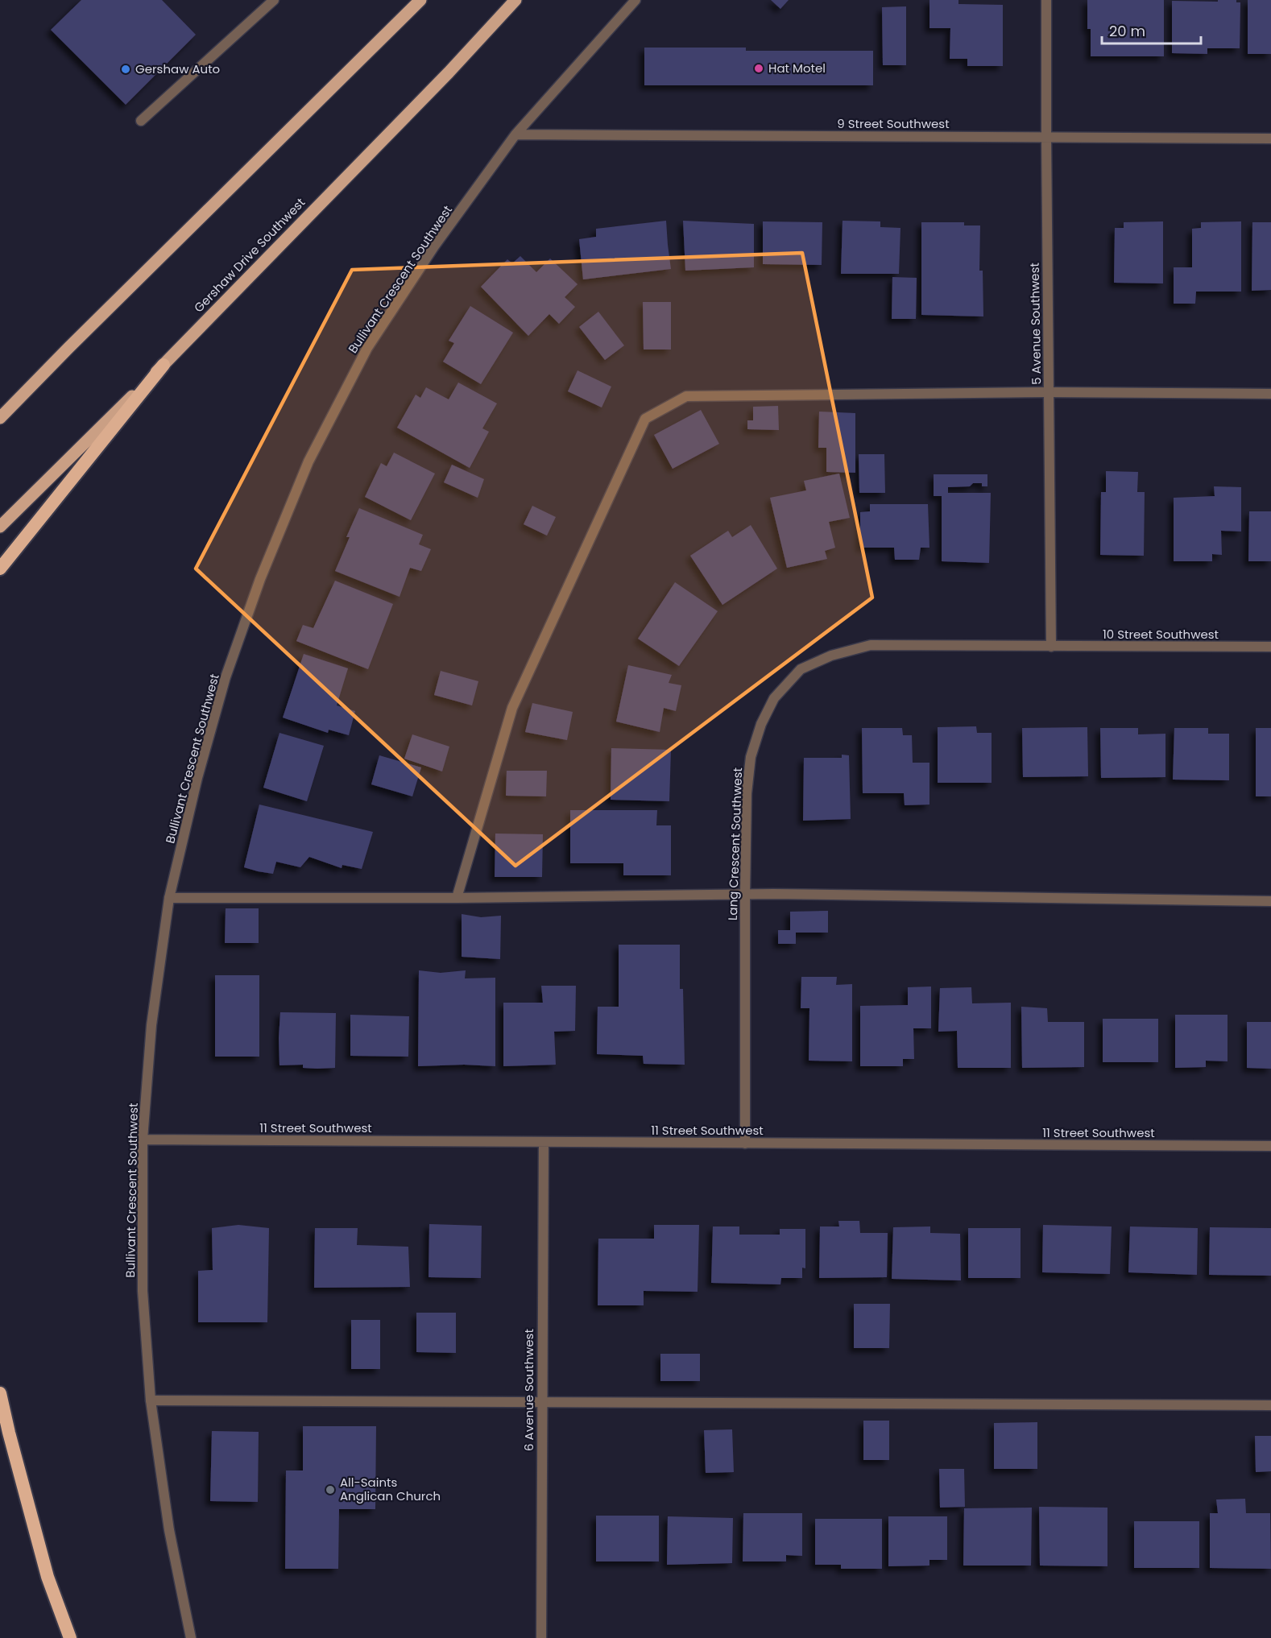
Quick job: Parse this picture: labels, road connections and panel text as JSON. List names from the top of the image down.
{
  "streets": {
    "main road": ["Gershaw Drive Southwest"],
    "street": [
      "9 Street Southwest",
      "Bullivant Crescent Southwest",
      "5 Avenue Southwest",
      "10 Street Southwest",
      "Lang Crescent Southwest",
      "11 Street Southwest",
      "6 Avenue Southwest"
    ]
  },
  "crossings": [
    ["9 Street Southwest", "Bullivant Crescent Southwest"],
    ["9 Street Southwest", "5 Avenue Southwest"],
    ["Bullivant Crescent Southwest", "11 Street Southwest"],
    ["5 Avenue Southwest", "10 Street Southwest"],
    ["5 Avenue Southwest", "Lang Crescent Southwest"],
    ["10 Street Southwest", "Lang Crescent Southwest"],
    ["Lang Crescent Southwest", "11 Street Southwest"],
    ["11 Street Southwest", "6 Avenue Southwest"]
  ],
  "places": ["Hat Motel", "Gershaw Auto", "All-Saints Anglican Church"],
  "scale_bar": "20 m"
}
